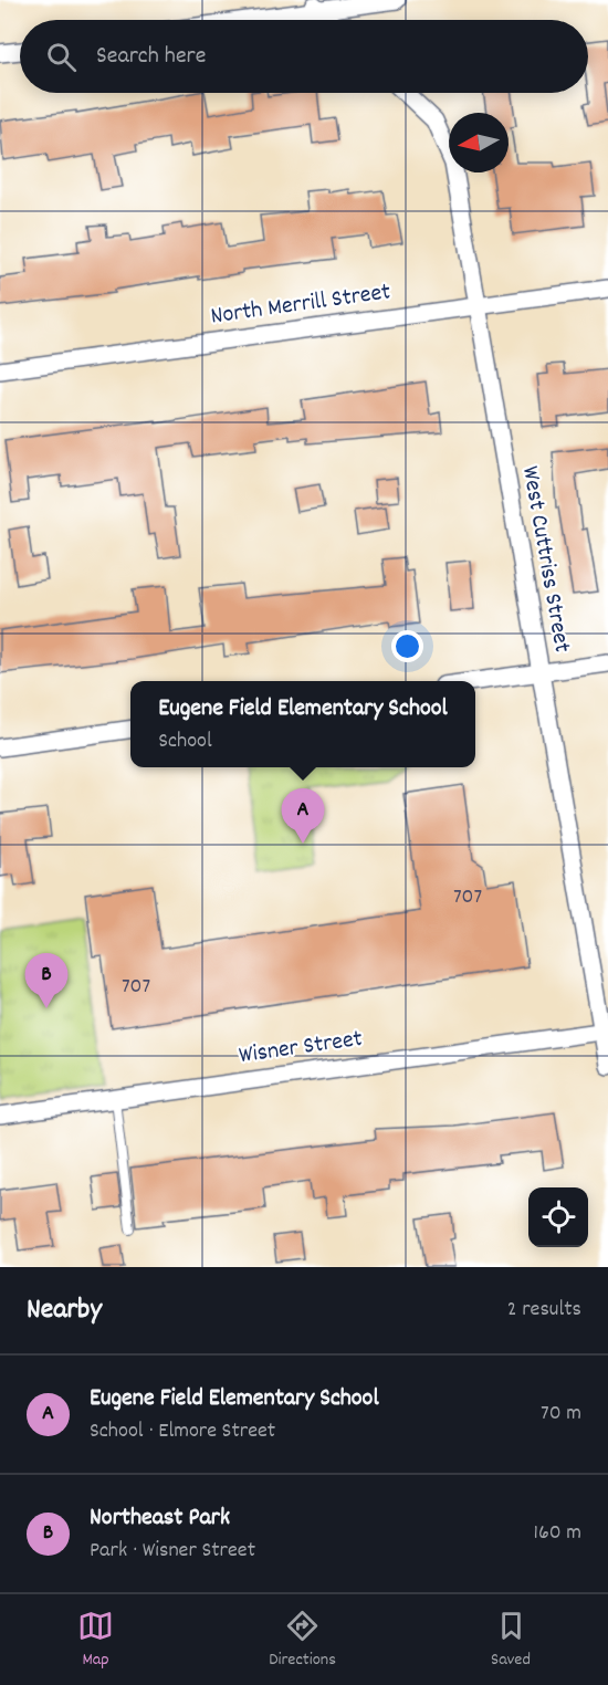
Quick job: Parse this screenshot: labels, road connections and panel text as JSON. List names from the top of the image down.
{
  "streets": {
    "street": ["North Merrill Street", "West Cuttriss Street", "Wisner Street"]
  },
  "crossings": [
    ["North Merrill Street", "West Cuttriss Street"],
    ["West Cuttriss Street", "Wisner Street"]
  ],
  "house_numbers": ["707", "707"],
  "north": "left",
  "page": {
    "search": "Search here",
    "popup": ["Eugene Field Elementary School", "School"],
    "pins": ["A", "B"],
    "heading": ["Nearby", "2 results"],
    "list": [
      {
        "mark": "A",
        "name": "Eugene Field Elementary School",
        "note": "School · Elmore Street",
        "value": "70 m"
      },
      {
        "mark": "B",
        "name": "Northeast Park",
        "note": "Park · Wisner Street",
        "value": "160 m"
      }
    ],
    "nav": ["Map", "Directions", "Saved"]
  }
}
